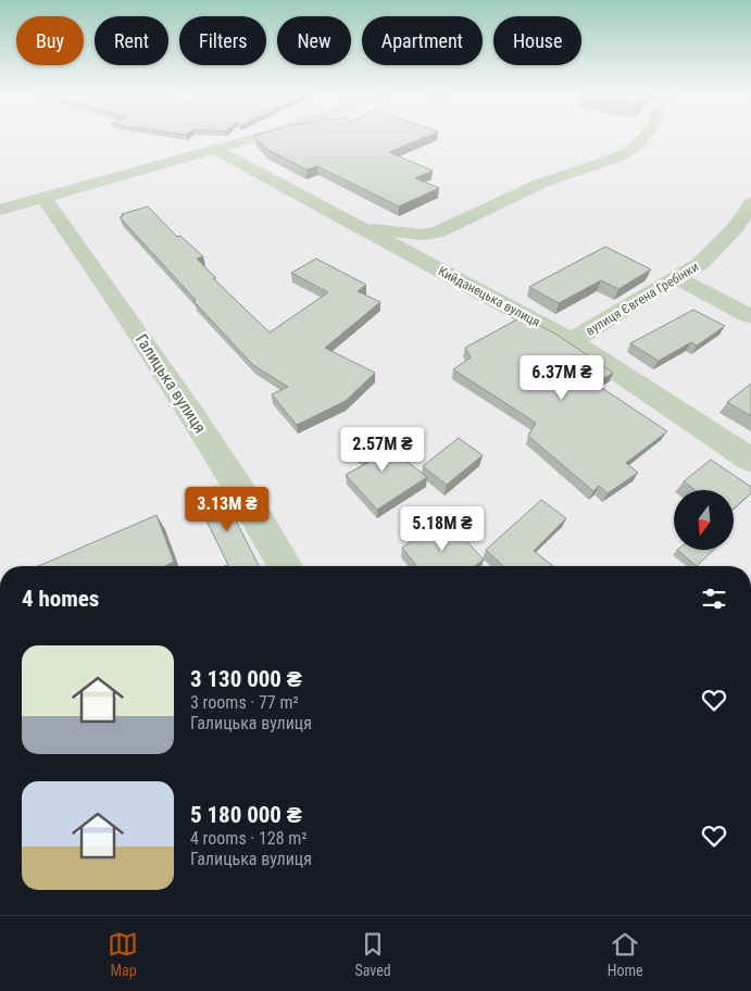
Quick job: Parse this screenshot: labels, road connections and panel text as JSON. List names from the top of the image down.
{
  "streets": {
    "street": ["Кийданецька вулиця", "вулиця Євгена Гребінки", "Галицька вулиця"]
  },
  "crossings": [
    ["Кийданецька вулиця", "вулиця Євгена Гребінки"]
  ],
  "north": "bottom",
  "page": {
    "chip": [
      "Buy",
      "Rent",
      "Filters",
      "New",
      "Apartment",
      "House"
    ],
    "price": [
      "6.37M ₴",
      "2.57M ₴",
      "3.13M ₴",
      "5.18M ₴"
    ],
    "heading": "4 homes",
    "list": [
      {
        "name": "3 130 000 ₴",
        "note": "3 rooms · 77 m² · Галицька вулиця"
      },
      {
        "name": "5 180 000 ₴",
        "note": "4 rooms · 128 m² · Галицька вулиця"
      }
    ],
    "tabs": ["Map", "Saved", "Home"]
  }
}
